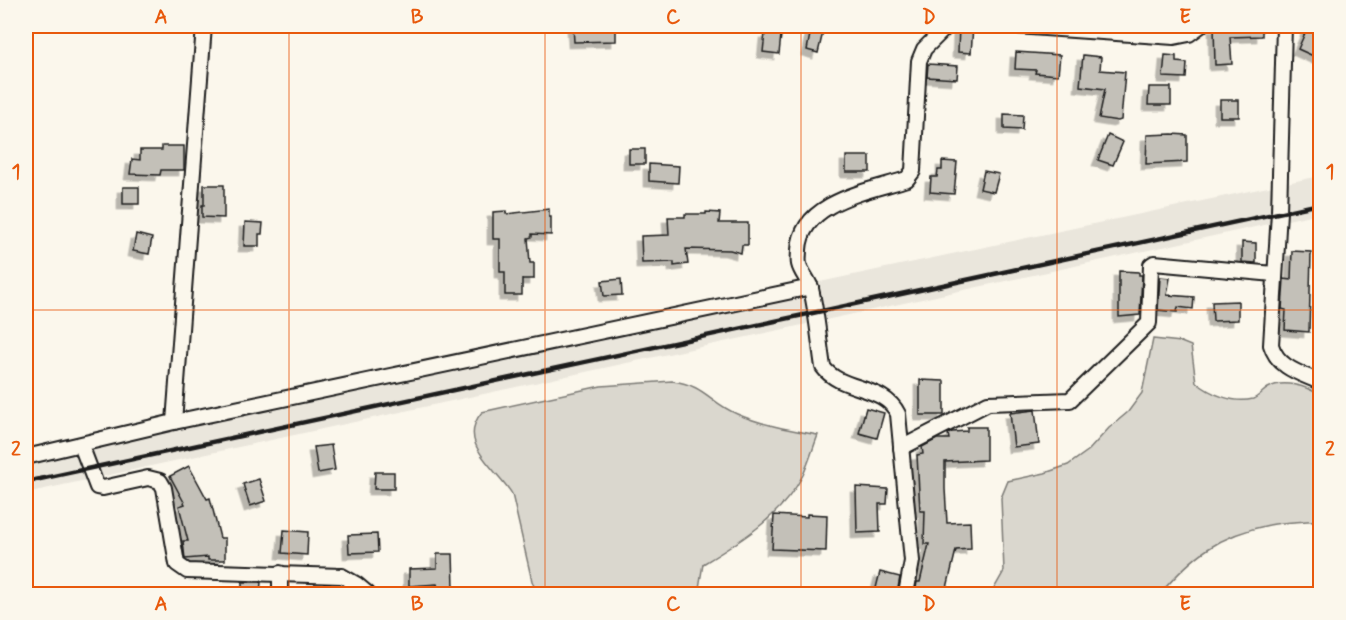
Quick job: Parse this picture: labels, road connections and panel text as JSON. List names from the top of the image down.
{
  "grid": {
    "columns": [
      "A",
      "B",
      "C",
      "D",
      "E"
    ],
    "rows": ["1", "2"]
  }
}
